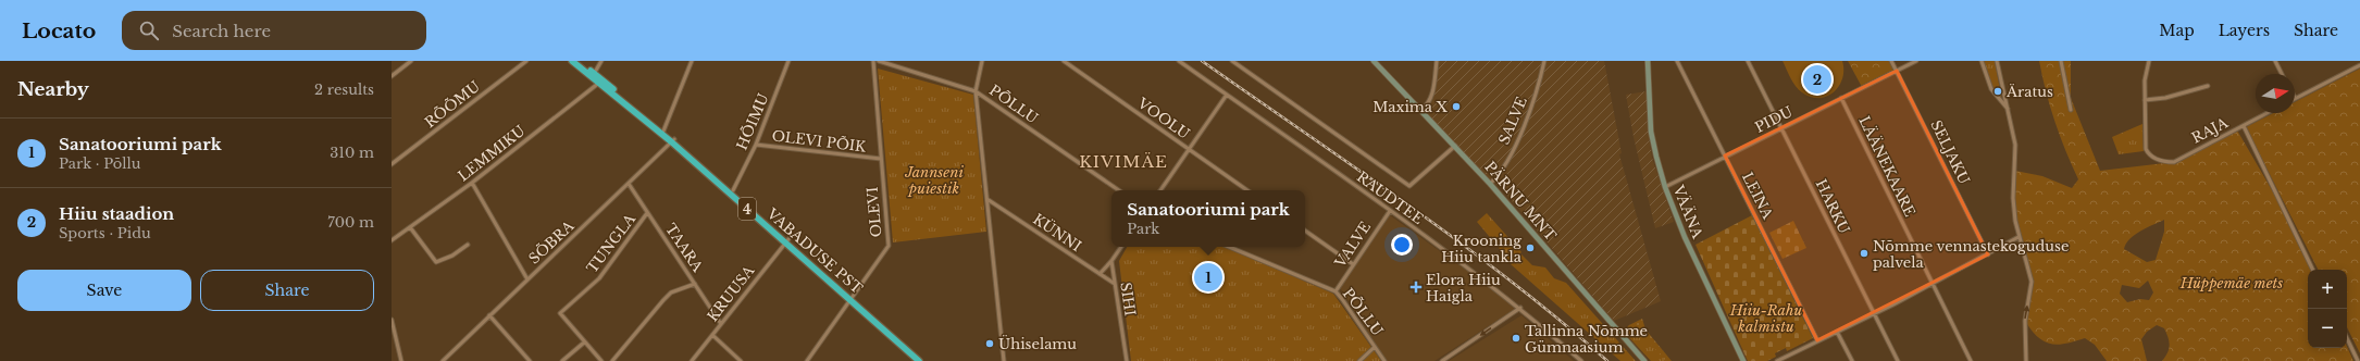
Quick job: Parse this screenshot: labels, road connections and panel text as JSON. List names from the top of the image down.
{
  "streets": {
    "highway": ["4", "VABADUSE PST"],
    "main road": ["PÄRNU MNT", "VÄÄNA"],
    "street": [
      "RÕÕMU",
      "PÕLLU",
      "VOOLU",
      "PIDU",
      "SALVE",
      "HÕIMU",
      "RAJA",
      "OLEVI PÕIK",
      "SELJAKU",
      "LEMMIKU",
      "LÄÄNEKAARE",
      "LEINA",
      "RAUDTEE",
      "HARKU",
      "OLEVI",
      "KÜNNI",
      "SÕBRA",
      "TUNGLA",
      "VALVE",
      "TAARA",
      "KRUUSA",
      "SIHI"
    ]
  },
  "crossings": [
    ["PÕLLU", "VALVE"],
    ["PIDU", "SELJAKU"],
    ["PIDU", "LÄÄNEKAARE"],
    ["PIDU", "LEINA"],
    ["PIDU", "HARKU"],
    ["PIDU", "VÄÄNA"],
    ["SALVE", "PÄRNU MNT"],
    ["HÕIMU", "OLEVI PÕIK"],
    ["HÕIMU", "VABADUSE PST"],
    ["OLEVI PÕIK", "OLEVI"],
    ["LEMMIKU", "VABADUSE PST"],
    ["RAUDTEE", "PÄRNU MNT"],
    ["RAUDTEE", "VALVE"],
    ["OLEVI", "VABADUSE PST"],
    ["KÜNNI", "SIHI"],
    ["SÕBRA", "TAARA"],
    ["SÕBRA", "VABADUSE PST"],
    ["TUNGLA", "TAARA"],
    ["TAARA", "KRUUSA"],
    ["VABADUSE PST", "KRUUSA"]
  ],
  "districts": ["KIVIMÄE"],
  "parks": ["Jannseni puiestik", "Hüppemäe mets", "Hiiu-Rahu kalmistu"],
  "places": {
    "other": [
      "Äratus",
      "Maxima X",
      "Krooning Hiiu tankla",
      "Nõmme vennastekoguduse palvela",
      "Tallinna Nõmme Gümnaasium",
      "Ühiselamu"
    ],
    "health": ["Elora Hiiu Haigla"]
  },
  "north": "right",
  "page": {
    "header": "Locato",
    "search": "Search here",
    "nav": ["Map", "Layers", "Share"],
    "heading": ["Nearby", "2 results"],
    "pins": ["2", "1"],
    "list": [
      {
        "mark": "1",
        "name": "Sanatooriumi park",
        "note": "Park · Põllu",
        "value": "310 m"
      },
      {
        "mark": "2",
        "name": "Hiiu staadion",
        "note": "Sports · Pidu",
        "value": "700 m"
      }
    ],
    "popup": ["Sanatooriumi park", "Park"],
    "buttons": ["Save", "Share"],
    "map_buttons": ["+", "−"]
  }
}
